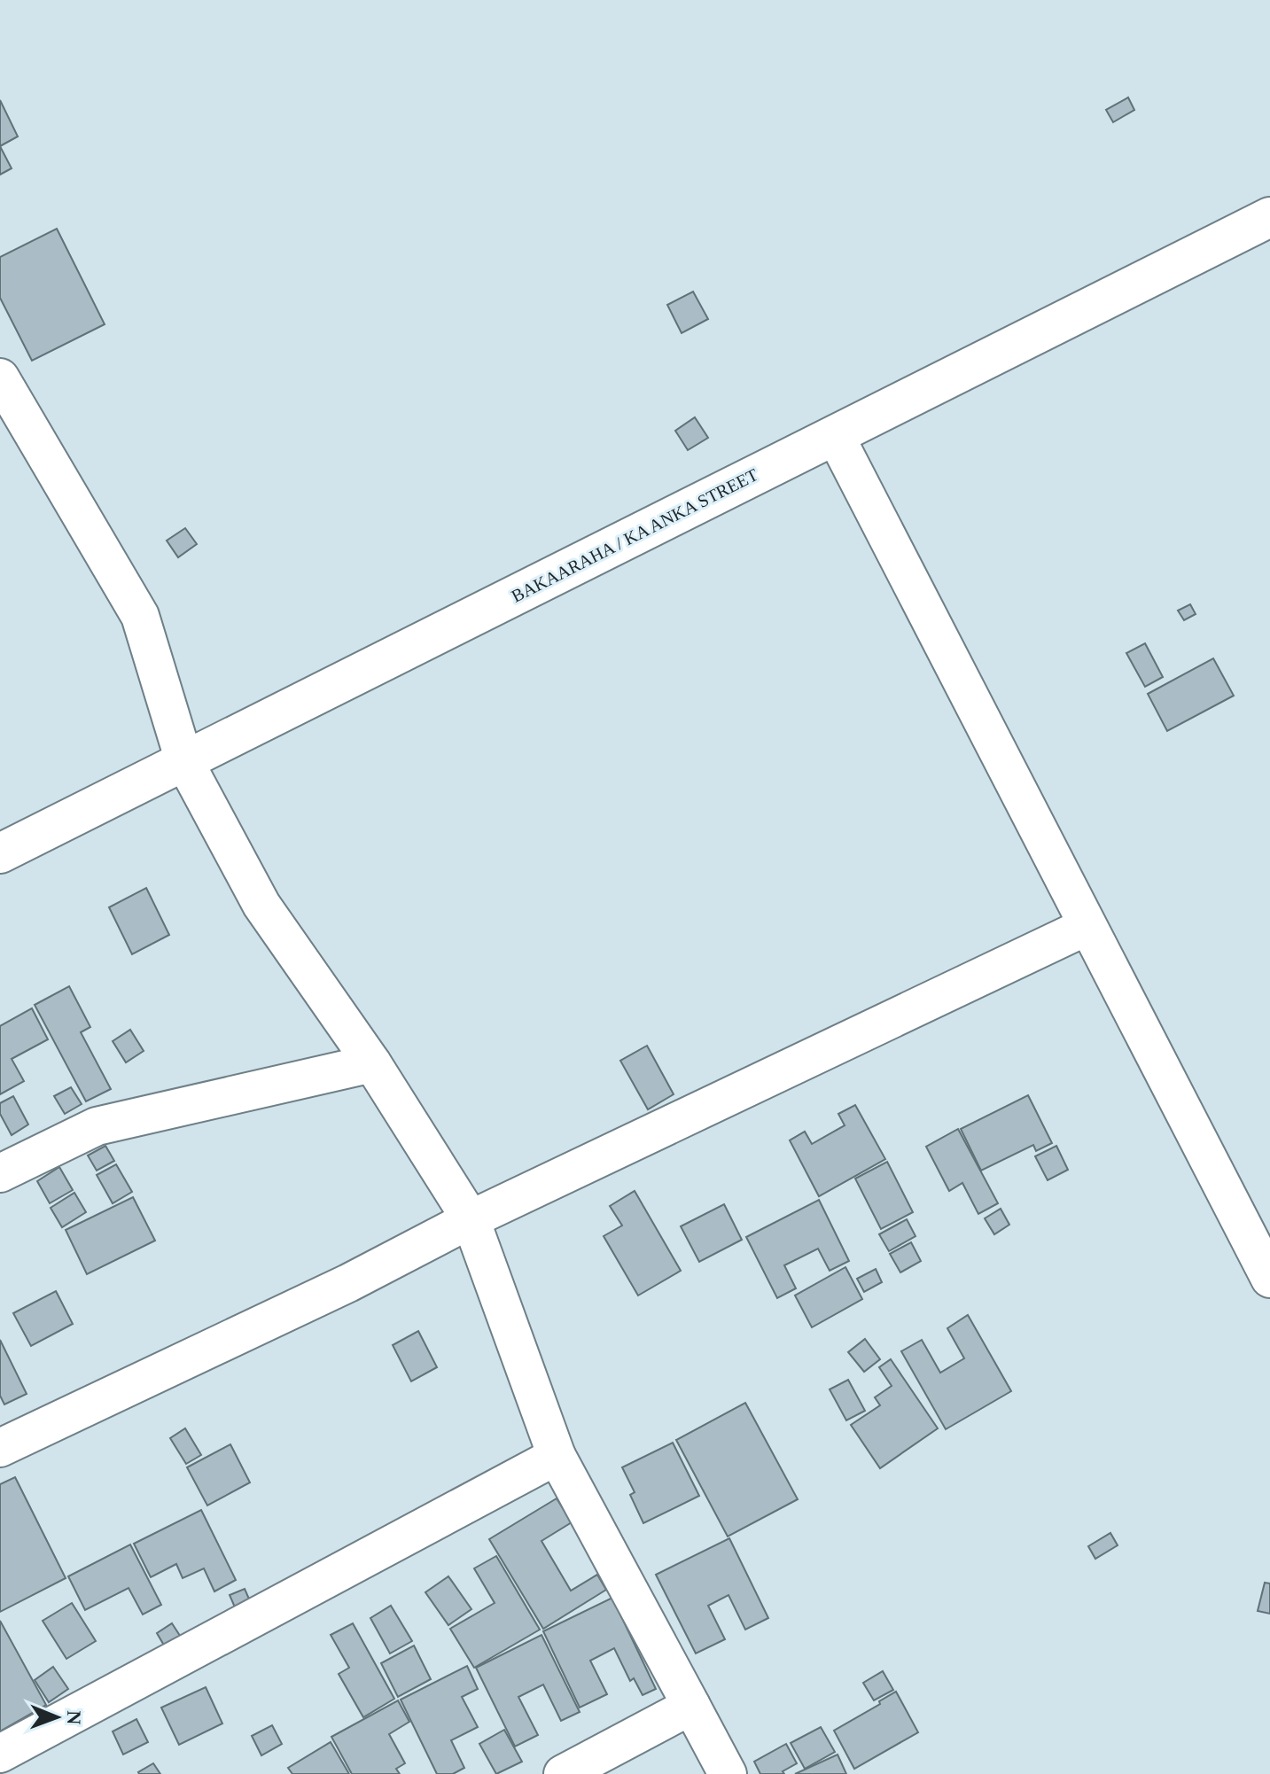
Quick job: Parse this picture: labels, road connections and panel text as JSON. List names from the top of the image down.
{
  "streets": {
    "street": ["BAKAARAHA / KA ANKA STREET"]
  },
  "north": "right"
}
